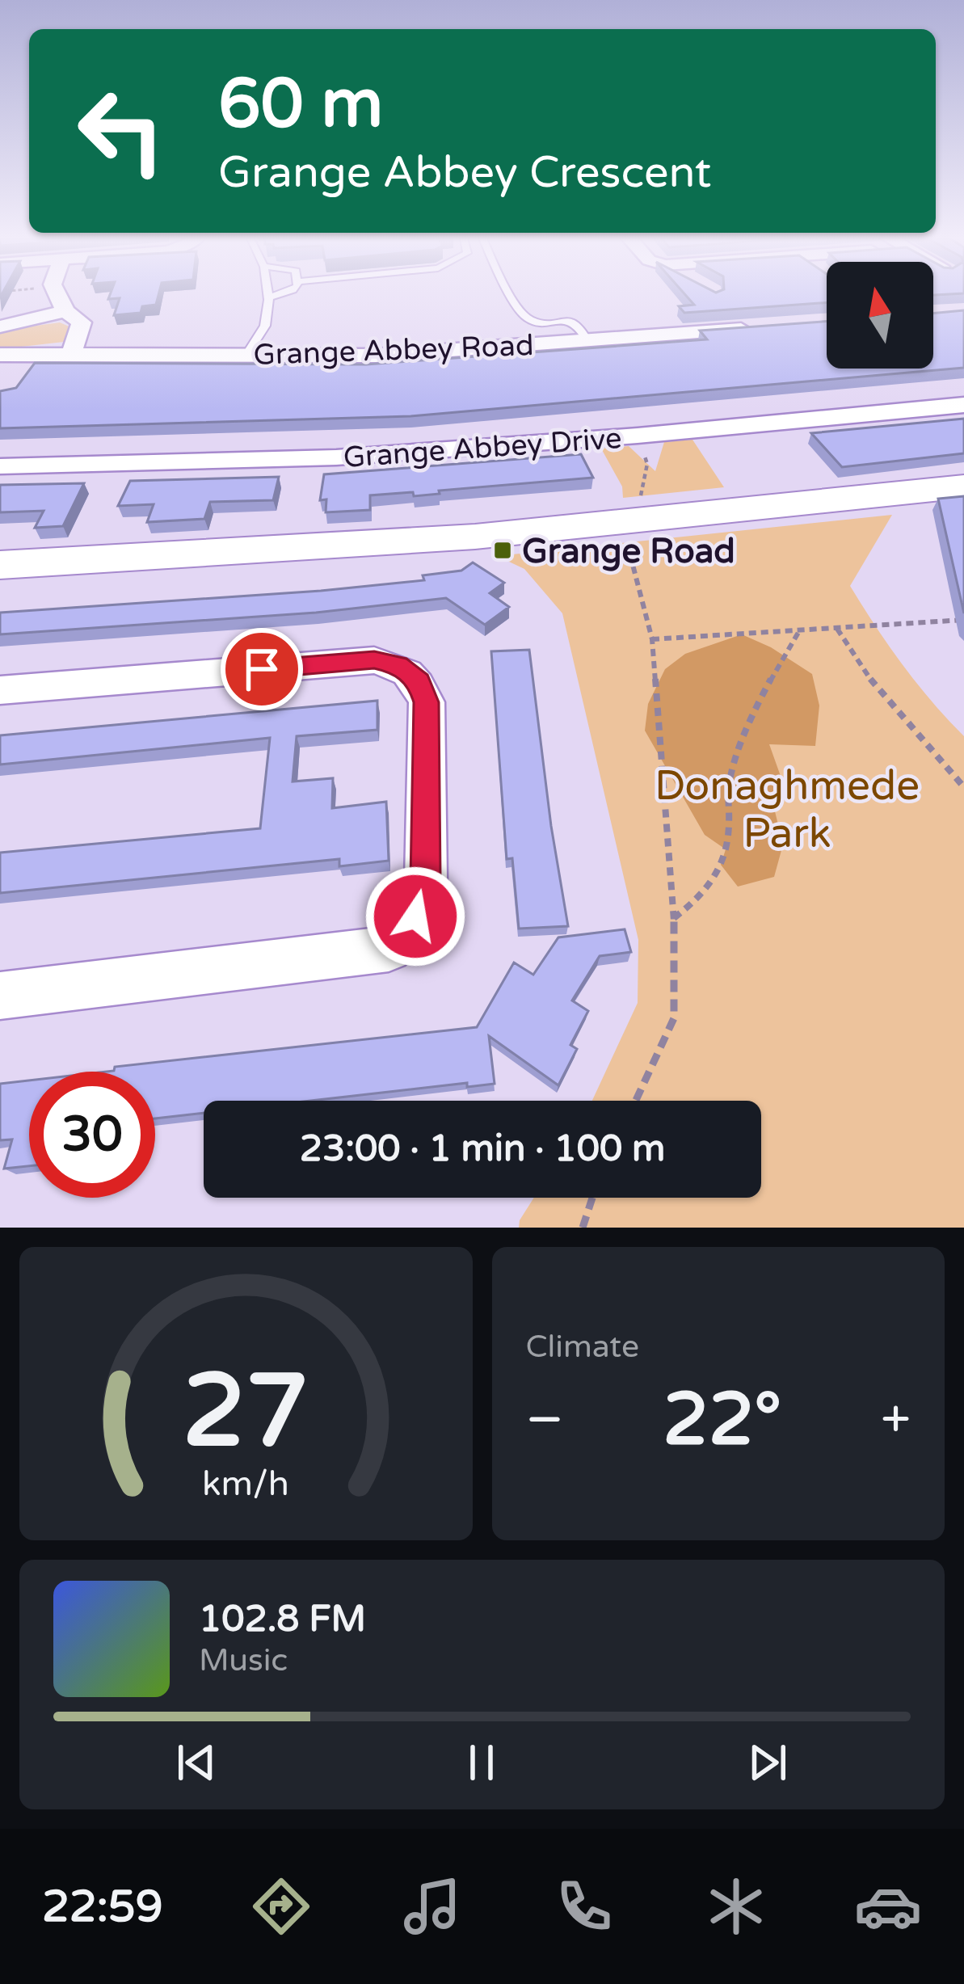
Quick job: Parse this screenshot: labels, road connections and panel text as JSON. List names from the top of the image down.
{
  "streets": {
    "street": ["Grange Abbey Road", "Grange Abbey Drive"]
  },
  "parks": ["Donaghmede Park"],
  "places": {
    "transit": ["Grange Road"]
  },
  "north": "top",
  "page": {
    "turn": ["60 m", "Grange Abbey Crescent"],
    "limit": "30",
    "trip": "23:00 · 1 min · 100 m",
    "tile": "Climate",
    "heat": ["−", "22°", "+"],
    "song": ["102.8 FM", "Music"],
    "tabs": "22:59",
    "gauge": ["27", "km/h"]
  }
}
